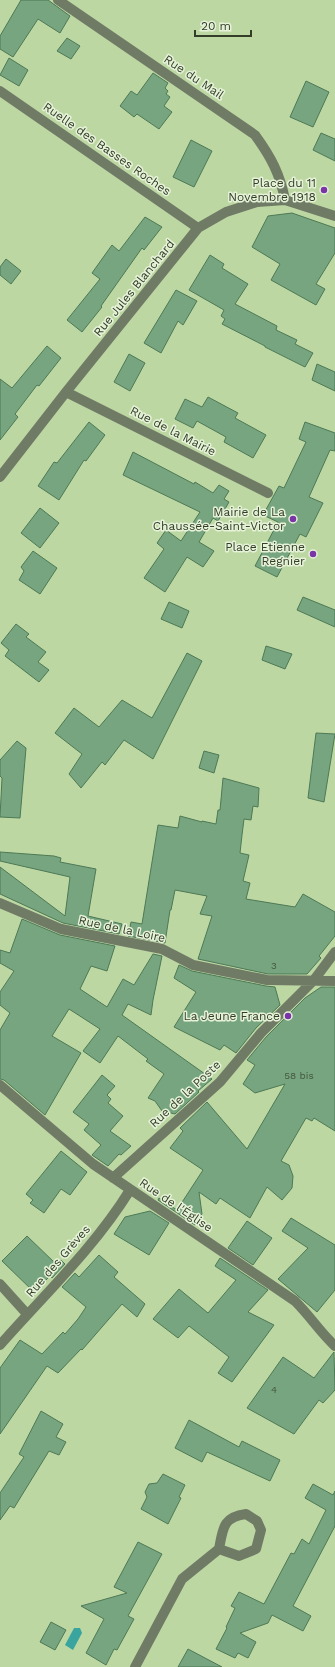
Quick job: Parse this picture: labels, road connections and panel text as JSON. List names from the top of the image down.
{
  "streets": {
    "street": [
      "Rue du Mail",
      "Ruelle des Basses Roches",
      "Rue Jules Blanchard",
      "Rue de la Mairie",
      "Rue de la Loire",
      "Rue de la Poste",
      "Rue de l'Église",
      "Rue des Grèves"
    ]
  },
  "crossings": [
    ["Rue du Mail", "Rue Jules Blanchard"],
    ["Ruelle des Basses Roches", "Rue Jules Blanchard"],
    ["Rue Jules Blanchard", "Rue de la Mairie"],
    ["Rue de la Loire", "Rue de la Poste"],
    ["Rue de la Poste", "Rue de l'Église"],
    ["Rue de l'Église", "Rue des Grèves"]
  ],
  "places": [
    "Place du 11 Novembre 1918",
    "Mairie de La Chaussée-Saint-Victor",
    "Place Etienne Regnier",
    "La Jeune France"
  ],
  "house_numbers": ["3", "58 bis", "4"],
  "scale_bar": "20 m"
}
